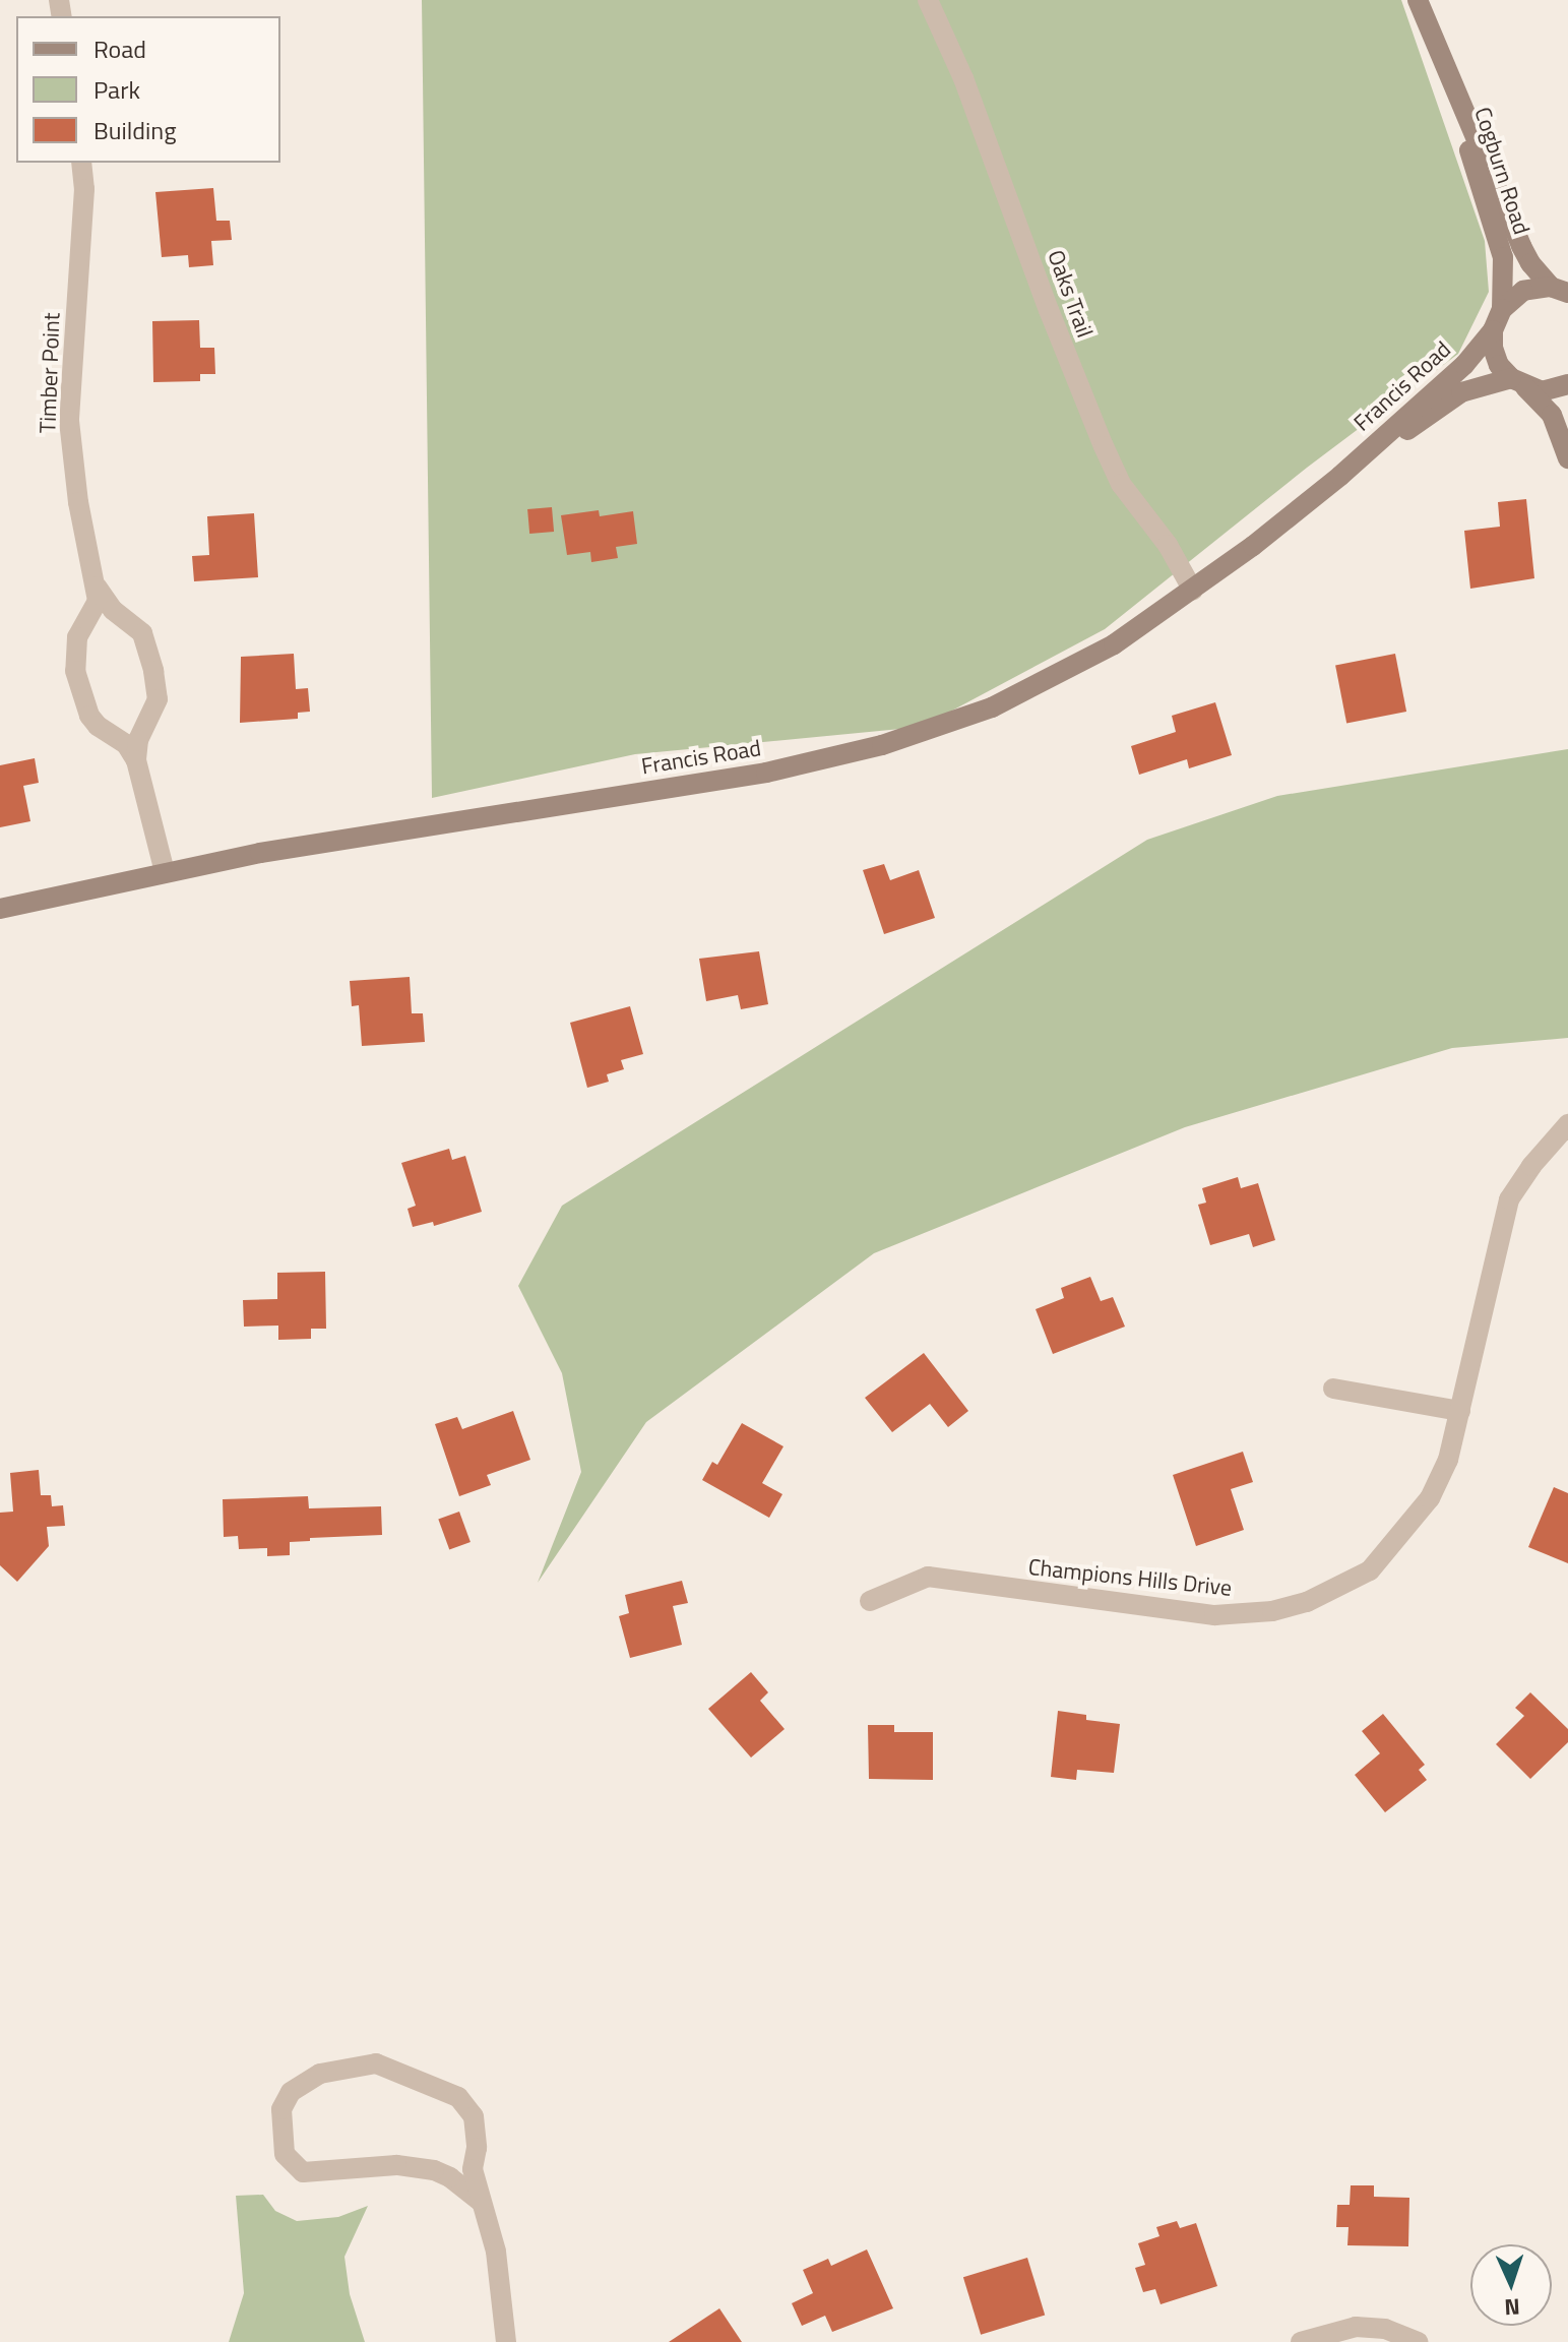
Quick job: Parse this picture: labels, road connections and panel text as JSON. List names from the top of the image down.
{
  "streets": {
    "street": [
      "Cogburn Road",
      "Oaks Trail",
      "Timber Point",
      "Francis Road",
      "Champions Hills Drive"
    ]
  },
  "crossings": [
    ["Cogburn Road", "Francis Road"],
    ["Oaks Trail", "Francis Road"]
  ],
  "legend": ["Road", "Park", "Building"],
  "north": "bottom"
}
